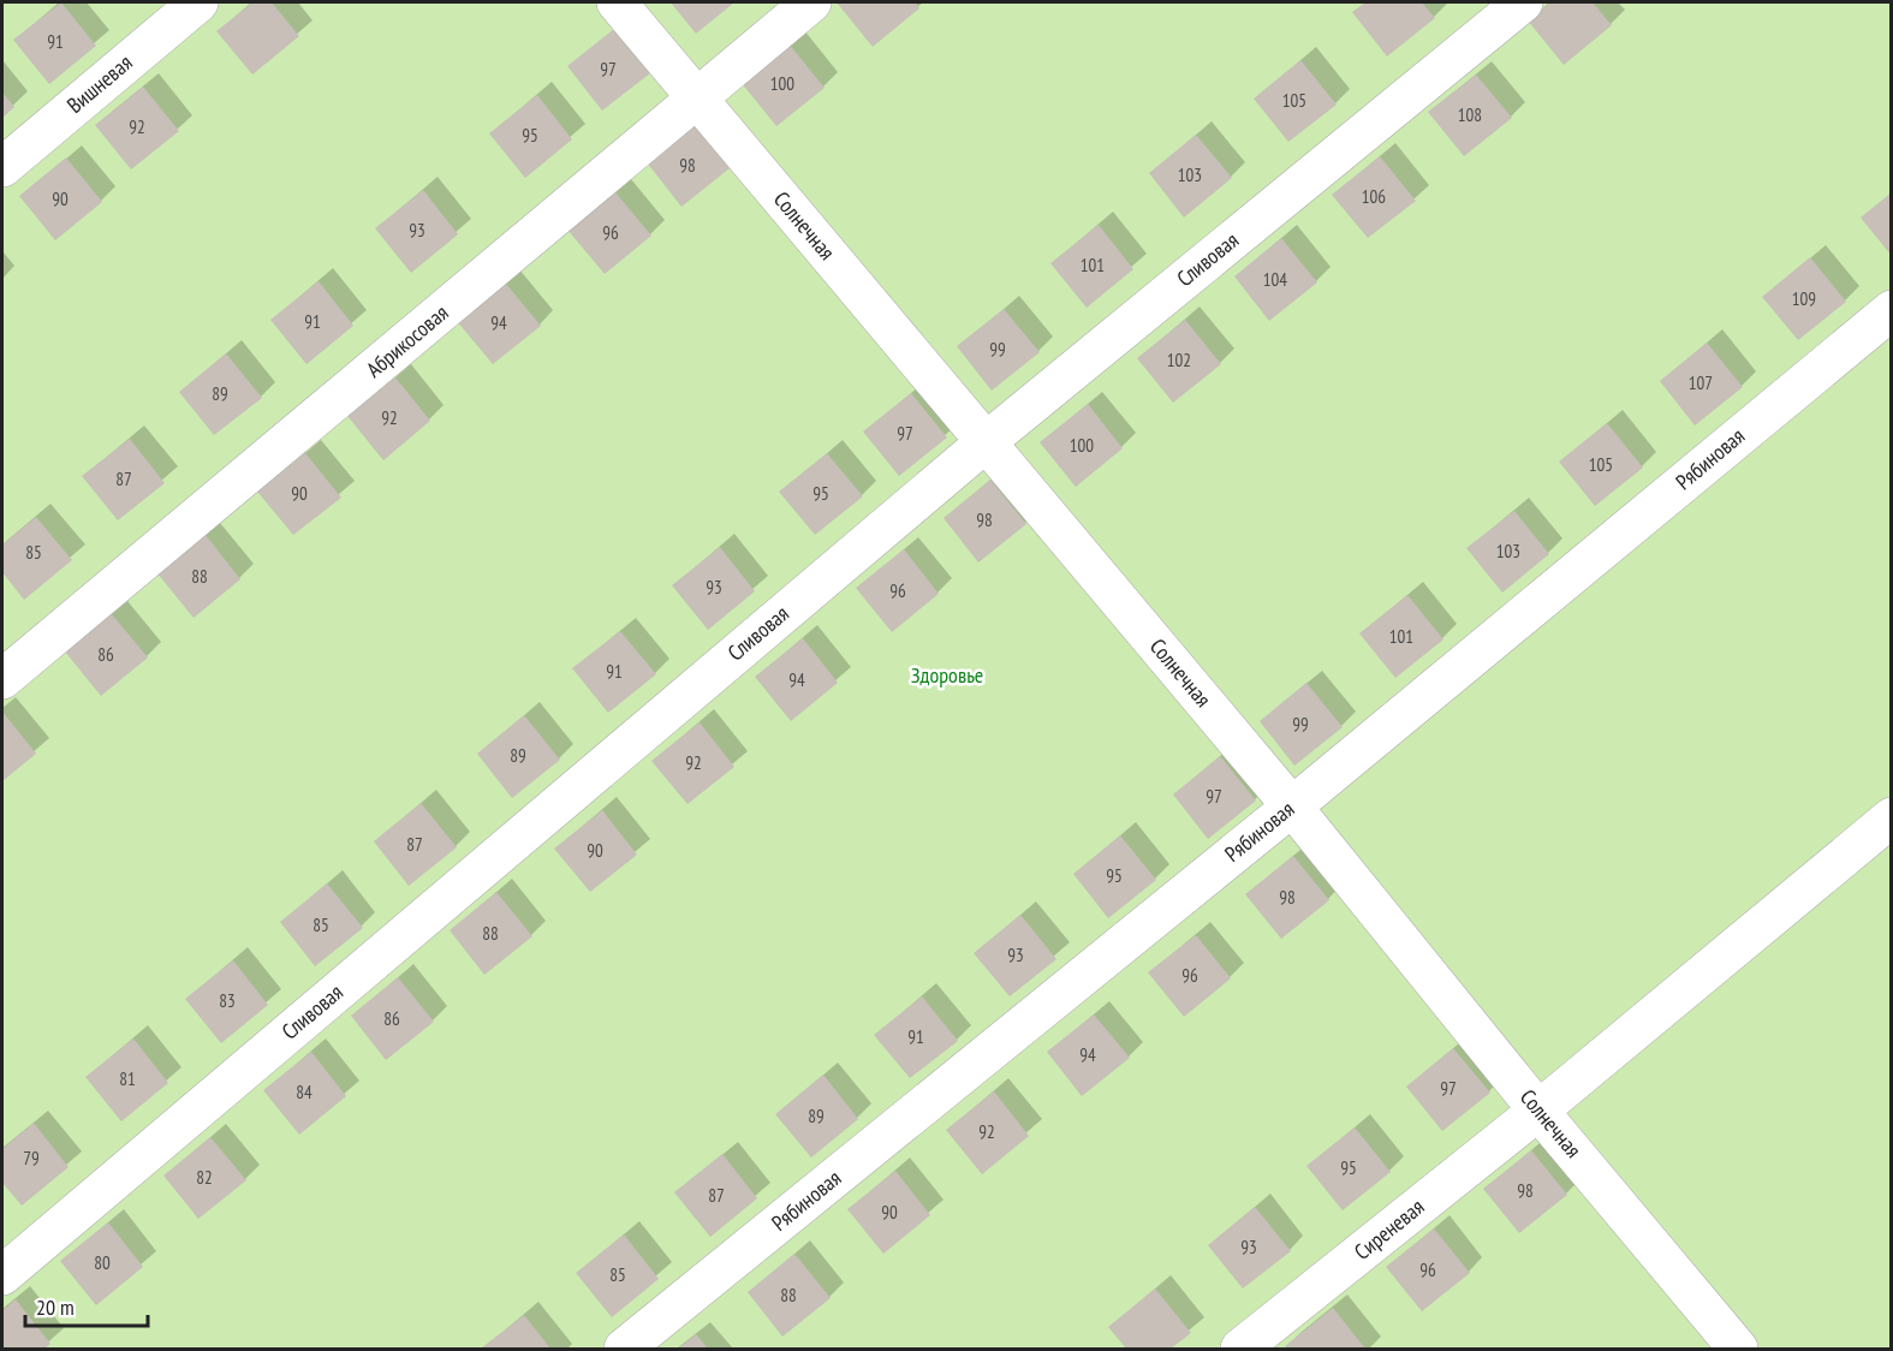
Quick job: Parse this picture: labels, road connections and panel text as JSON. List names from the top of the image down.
{
  "streets": {
    "street": [
      "Вишневая",
      "Солнечная",
      "Сливовая",
      "Абрикосовая",
      "Рябиновая",
      "Сиреневая"
    ]
  },
  "crossings": [
    ["Солнечная", "Сливовая"],
    ["Солнечная", "Абрикосовая"],
    ["Солнечная", "Рябиновая"],
    ["Солнечная", "Сиреневая"]
  ],
  "parks": ["Здоровье"],
  "house_numbers": [
    "91",
    "97",
    "100",
    "105",
    "108",
    "92",
    "95",
    "98",
    "103",
    "106",
    "90",
    "93",
    "96",
    "101",
    "104",
    "109",
    "91",
    "94",
    "99",
    "102",
    "107",
    "89",
    "92",
    "97",
    "100",
    "105",
    "87",
    "90",
    "95",
    "98",
    "103",
    "85",
    "88",
    "93",
    "96",
    "101",
    "86",
    "91",
    "94",
    "99",
    "89",
    "92",
    "97",
    "87",
    "90",
    "95",
    "98",
    "85",
    "88",
    "93",
    "96",
    "83",
    "86",
    "91",
    "94",
    "81",
    "97",
    "84",
    "89",
    "92",
    "79",
    "95",
    "82",
    "98",
    "87",
    "90",
    "93",
    "80",
    "96",
    "85",
    "88"
  ],
  "scale_bar": "20 m"
}
